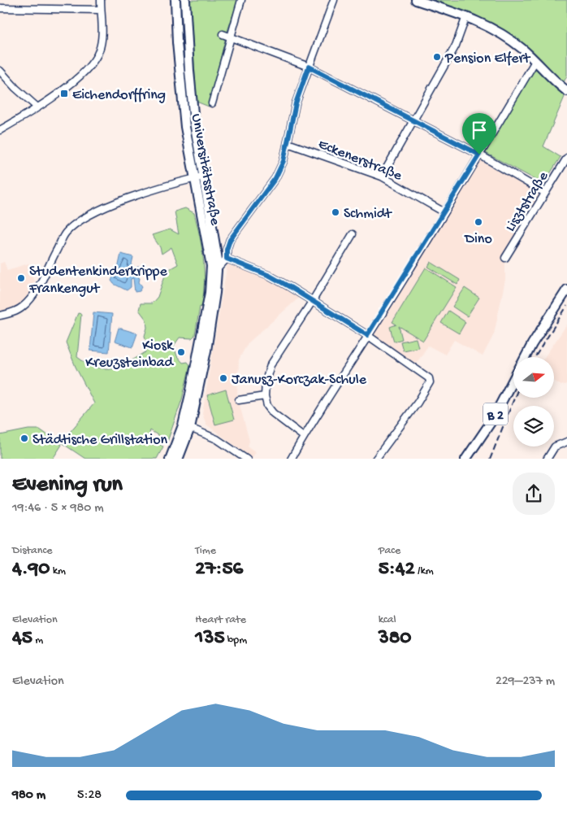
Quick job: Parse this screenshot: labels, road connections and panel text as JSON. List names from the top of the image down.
{
  "streets": {
    "main road": ["Universitätsstraße", "B 2"],
    "street": ["Eckenerstraße", "Lisztstraße"]
  },
  "places": {
    "other": [
      "Pension Elfert",
      "Schmidt",
      "Dino",
      "Studentenkinderkrippe Frankengut",
      "Kiosk Kreuzsteinbad",
      "Janusz-Korczak-Schule",
      "Städtische Grillstation"
    ],
    "transit": ["Eichendorffring"]
  },
  "north": "right",
  "page": {
    "heading": ["Evening run", "19:46 · 5 × 980 m"],
    "stats": [
      ["Distance", "4.90 km"],
      ["Time", "27:56"],
      ["Pace", "5:42 /km"],
      ["Elevation", "45 m"],
      ["Heart rate", "135 bpm"],
      ["kcal", "380"]
    ],
    "chart": ["Elevation", "229–237 m"],
    "list": [
      {
        "name": "980 m",
        "note": "5:28"
      }
    ]
  }
}
